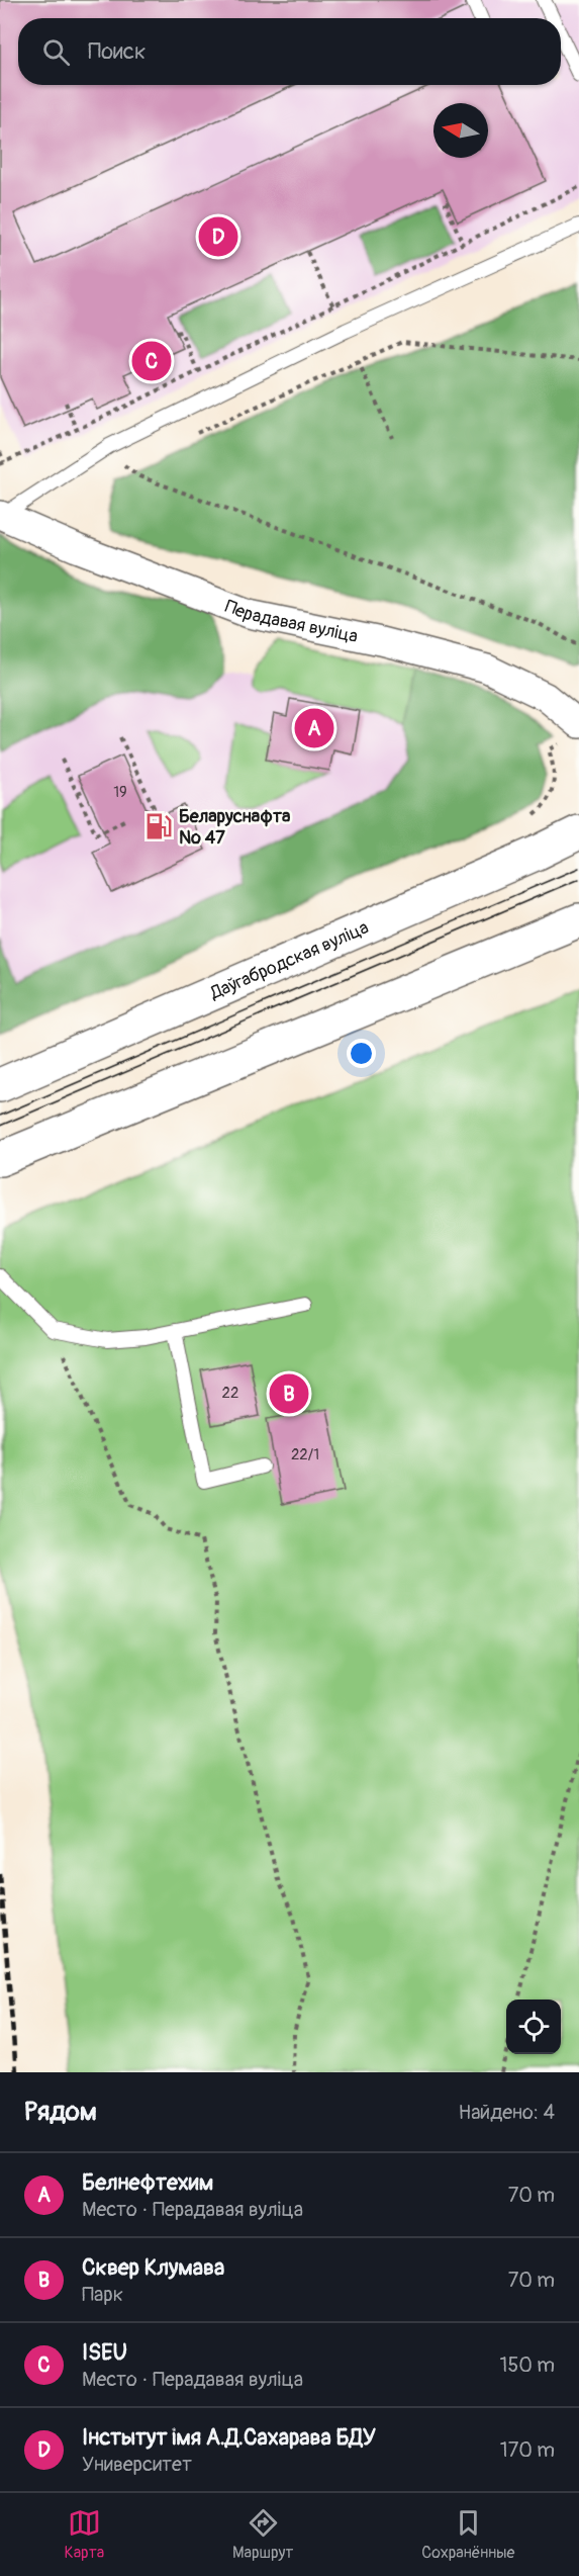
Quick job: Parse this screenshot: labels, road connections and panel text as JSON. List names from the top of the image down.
{
  "streets": {
    "main road": ["Даўгабродская вуліца"],
    "street": ["Перадавая вуліца"]
  },
  "places": {
    "fuel station": ["Беларуснафта № 47"]
  },
  "house_numbers": ["19", "22", "22/1"],
  "north": "left",
  "page": {
    "search": "Поиск",
    "pins": [
      "D",
      "C",
      "A",
      "B"
    ],
    "heading": ["Рядом", "Найдено: 4"],
    "list": [
      {
        "mark": "A",
        "name": "Белнефтехим",
        "note": "Место · Перадавая вуліца",
        "value": "70 m"
      },
      {
        "mark": "B",
        "name": "Сквер Клумава",
        "note": "Парк",
        "value": "70 m"
      },
      {
        "mark": "C",
        "name": "ISEU",
        "note": "Место · Перадавая вуліца",
        "value": "150 m"
      },
      {
        "mark": "D",
        "name": "Інстытут імя А.Д.Сахарава БДУ",
        "note": "Университет",
        "value": "170 m"
      }
    ],
    "nav": ["Карта", "Маршрут", "Сохранённые"]
  }
}
